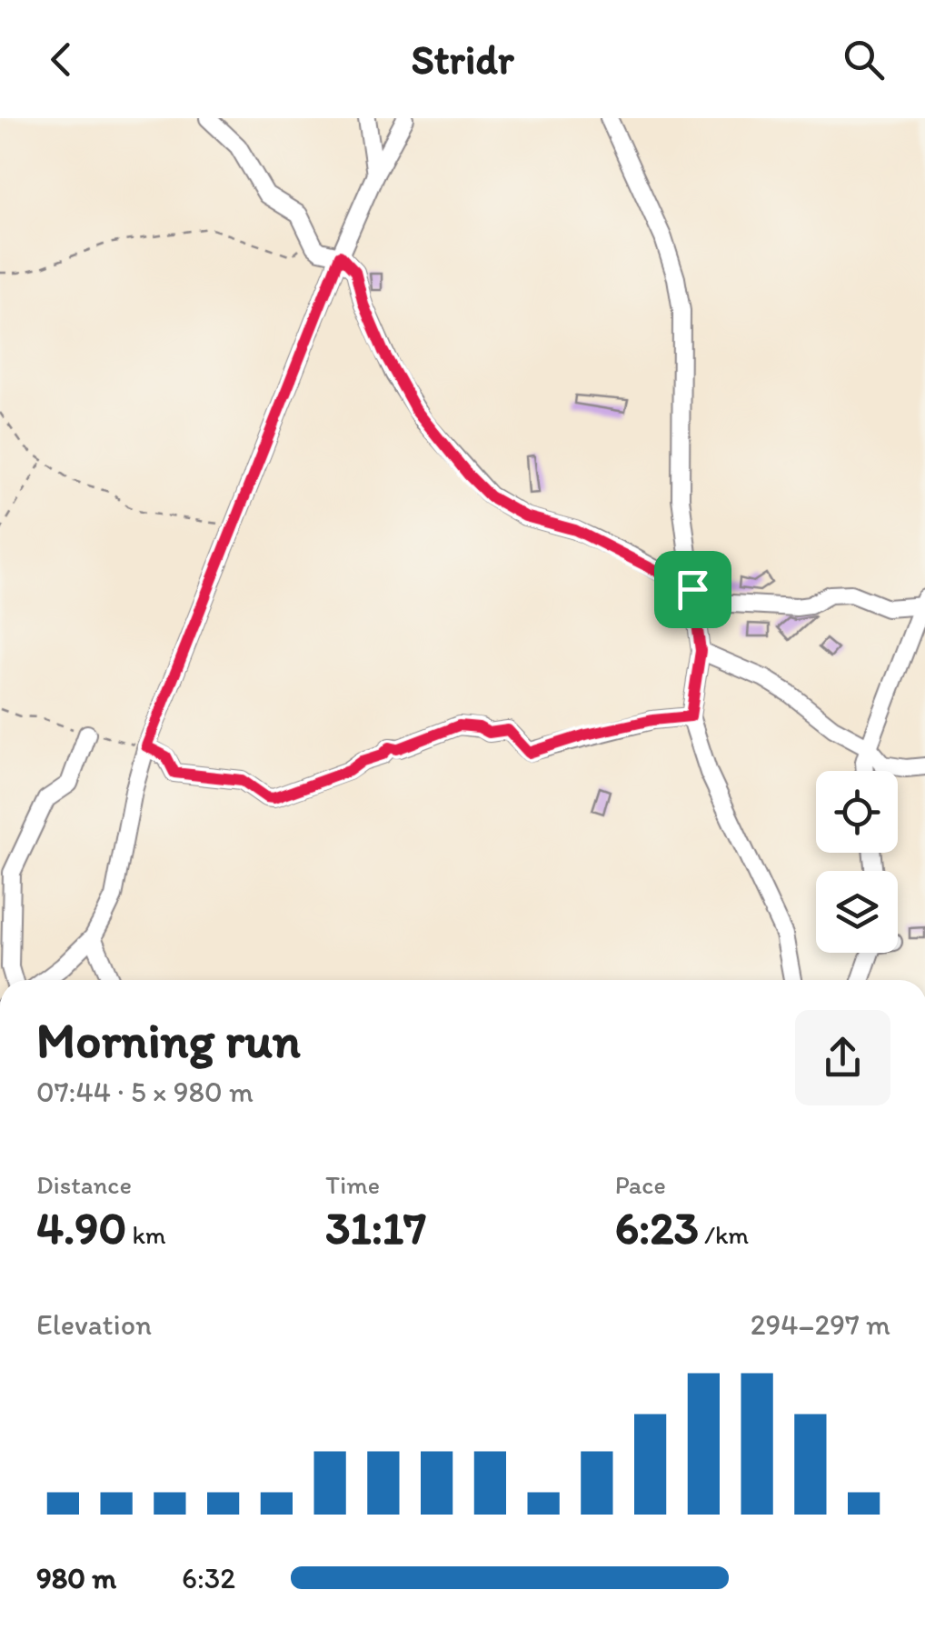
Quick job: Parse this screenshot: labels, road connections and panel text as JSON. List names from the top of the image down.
{
  "page": {
    "header": "Stridr",
    "heading": ["Morning run", "07:44 · 5 × 980 m"],
    "stats": [
      ["Distance", "4.90 km"],
      ["Time", "31:17"],
      ["Pace", "6:23 /km"]
    ],
    "chart": ["Elevation", "294–297 m"],
    "list": [
      {
        "name": "980 m",
        "note": "6:32"
      }
    ]
  }
}
